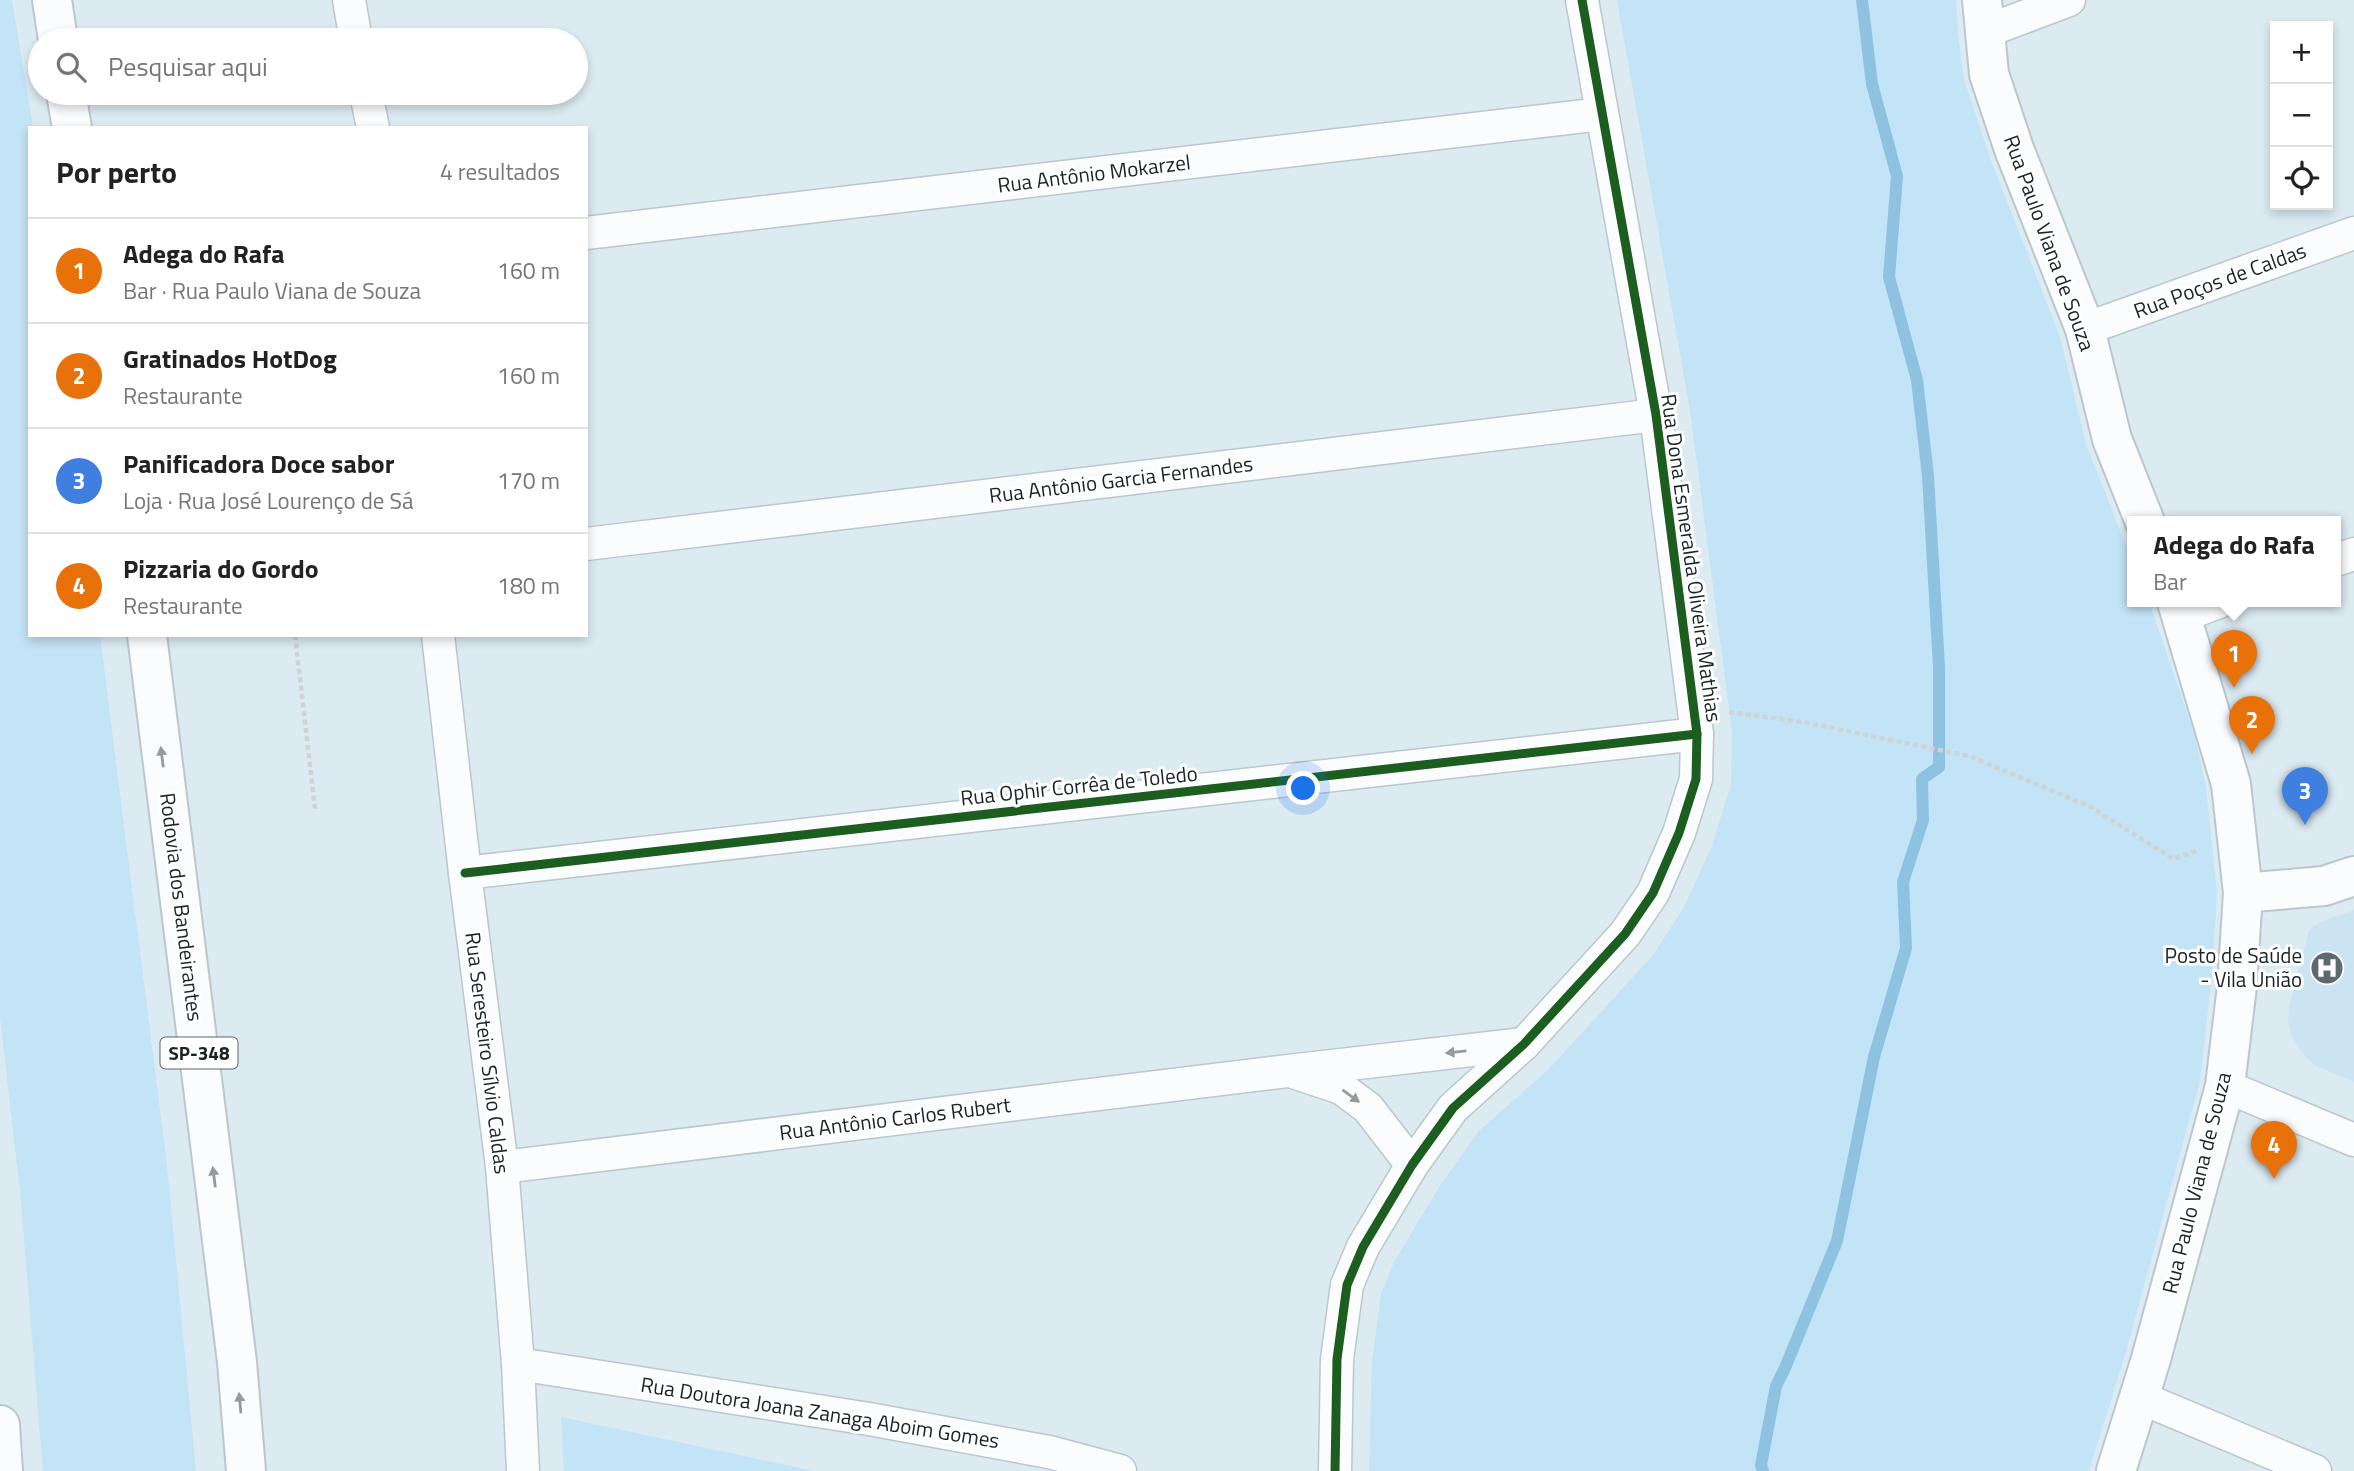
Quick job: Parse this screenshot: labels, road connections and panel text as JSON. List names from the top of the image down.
{
  "streets": {
    "main road": ["Rua Paulo Viana de Souza", "Rodovia dos Bandeirantes", "SP-348"],
    "street": [
      "Rua Antônio Mokarzel",
      "Rua Poços de Caldas",
      "Rua Antônio Garcia Fernandes",
      "Rua Dona Esmeralda Oliveira Mathias",
      "Rua Ophir Corrêa de Toledo",
      "Rua Seresteiro Sílvio Caldas",
      "Rua Antônio Carlos Rubert",
      "Rua Doutora Joana Zanaga Aboim Gomes"
    ]
  },
  "crossings": [
    ["Rua Antônio Mokarzel", "Rua Dona Esmeralda Oliveira Mathias"],
    ["Rua Paulo Viana de Souza", "Rua Poços de Caldas"],
    ["Rua Antônio Garcia Fernandes", "Rua Dona Esmeralda Oliveira Mathias"],
    ["Rua Dona Esmeralda Oliveira Mathias", "Rua Ophir Corrêa de Toledo"],
    ["Rua Dona Esmeralda Oliveira Mathias", "Rua Antônio Carlos Rubert"],
    ["Rua Ophir Corrêa de Toledo", "Rua Seresteiro Sílvio Caldas"],
    ["Rua Seresteiro Sílvio Caldas", "Rua Antônio Carlos Rubert"],
    ["Rua Seresteiro Sílvio Caldas", "Rua Doutora Joana Zanaga Aboim Gomes"]
  ],
  "one_way": ["Rodovia dos Bandeirantes"],
  "places": {
    "hospital": ["Posto de Saúde - Vila União"]
  },
  "page": {
    "map_buttons": ["+", "−"],
    "search": "Pesquisar aqui",
    "heading": ["Por perto", "4 resultados"],
    "list": [
      {
        "mark": "1",
        "name": "Adega do Rafa",
        "note": "Bar · Rua Paulo Viana de Souza",
        "value": "160 m"
      },
      {
        "mark": "2",
        "name": "Gratinados HotDog",
        "note": "Restaurante",
        "value": "160 m"
      },
      {
        "mark": "3",
        "name": "Panificadora Doce sabor",
        "note": "Loja · Rua José Lourenço de Sá",
        "value": "170 m"
      },
      {
        "mark": "4",
        "name": "Pizzaria do Gordo",
        "note": "Restaurante",
        "value": "180 m"
      }
    ],
    "popup": ["Adega do Rafa", "Bar"],
    "pins": [
      "1",
      "2",
      "3",
      "4"
    ]
  }
}
